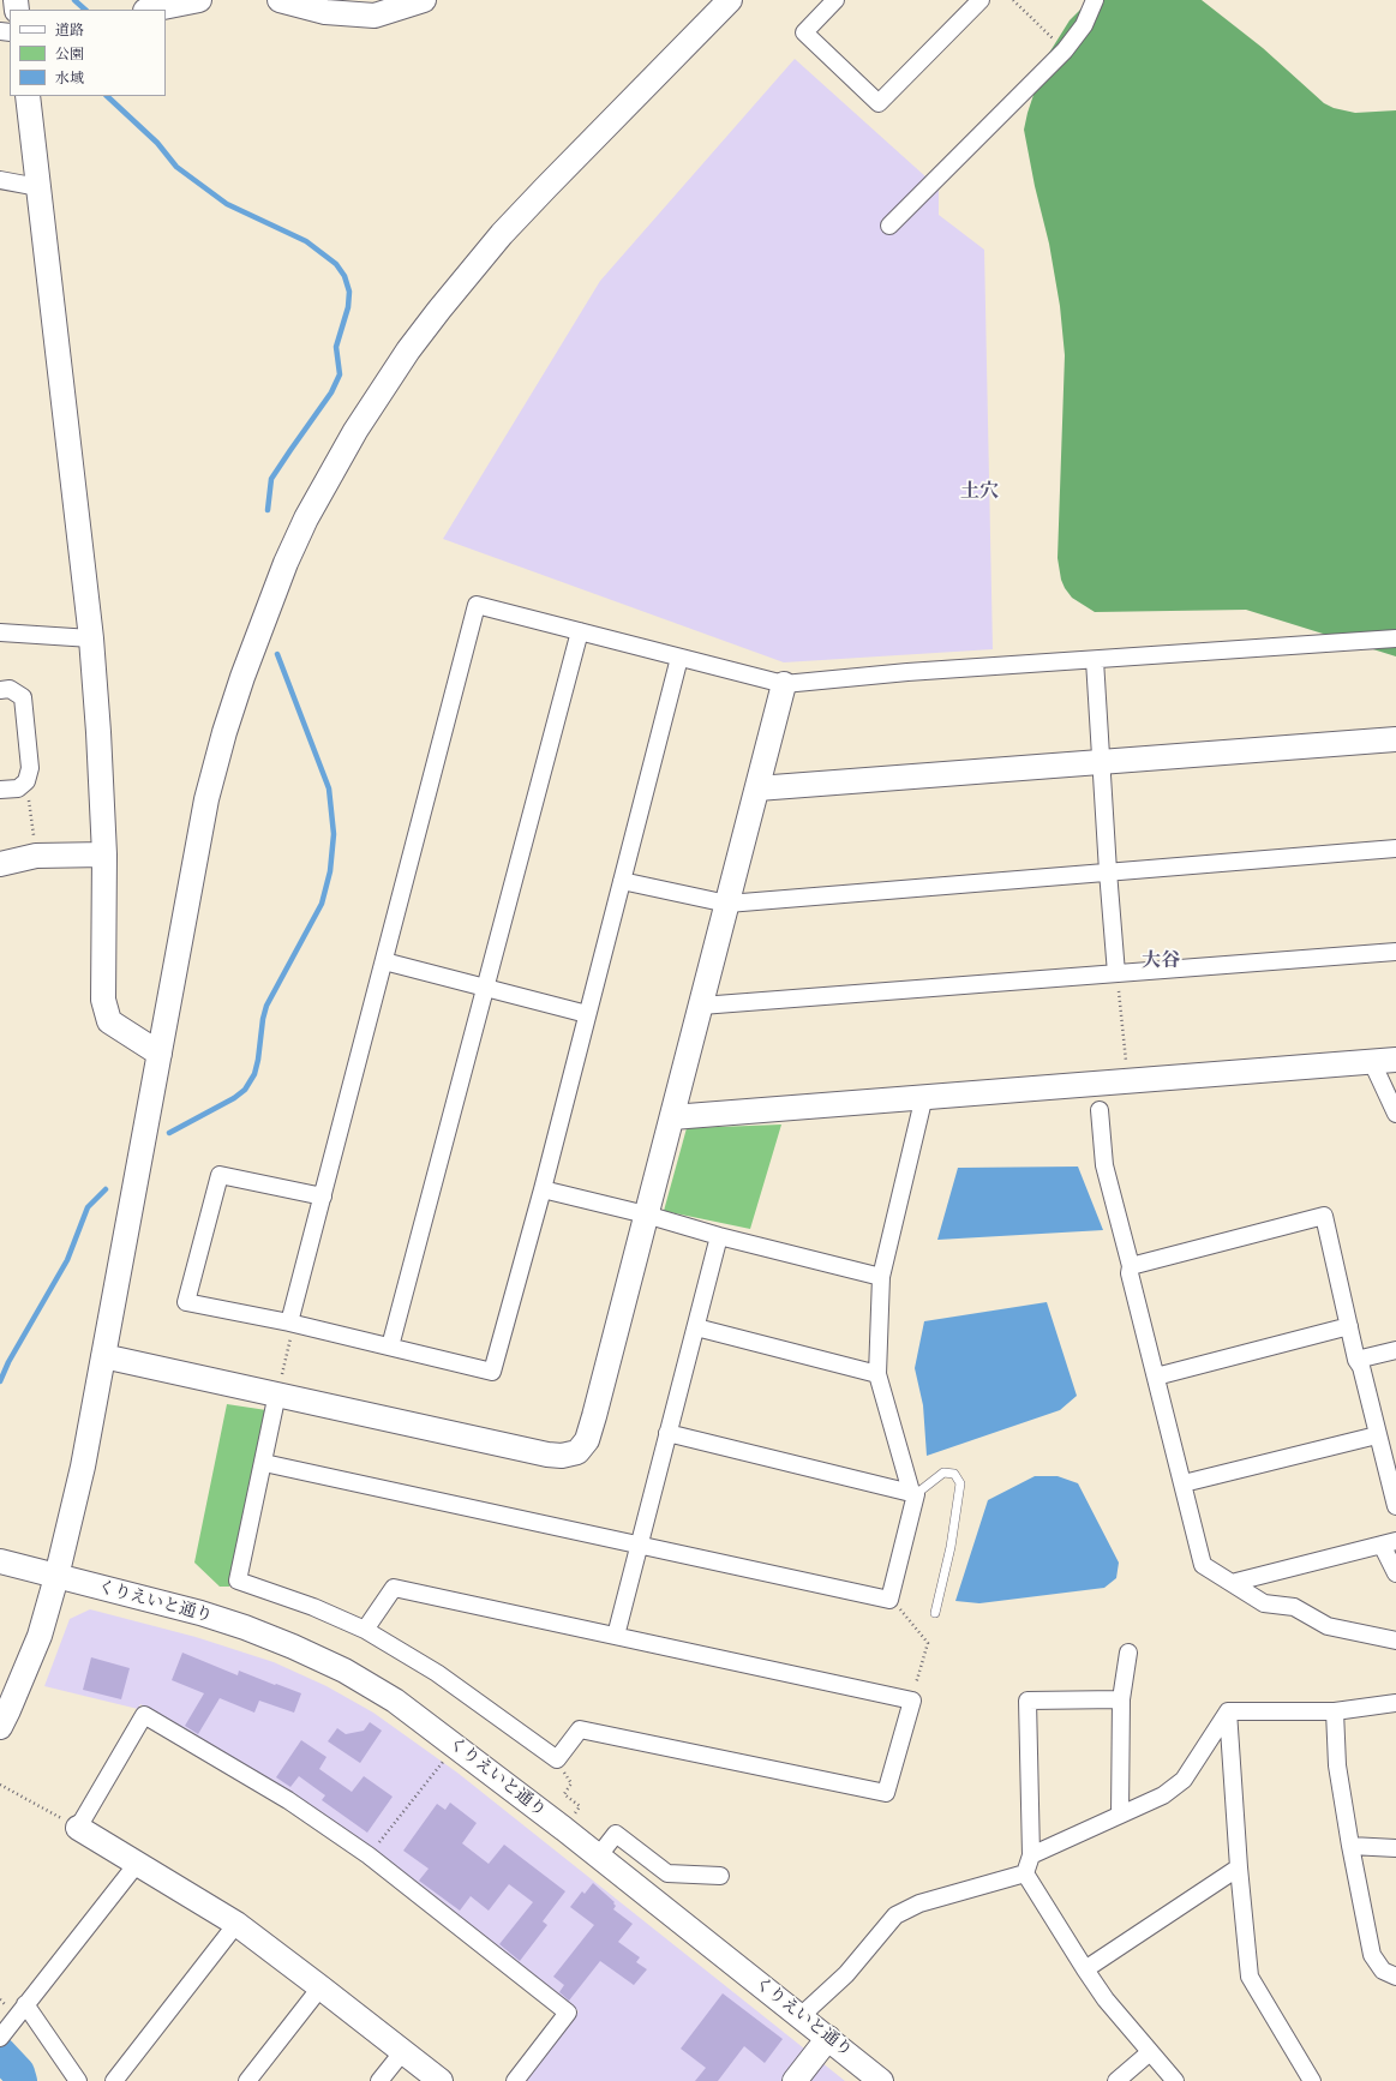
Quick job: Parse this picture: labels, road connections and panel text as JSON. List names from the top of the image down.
{
  "streets": {
    "street": ["くりえいと通り"]
  },
  "districts": ["土穴", "大谷"],
  "legend": ["道路", "公園", "水域"]
}
